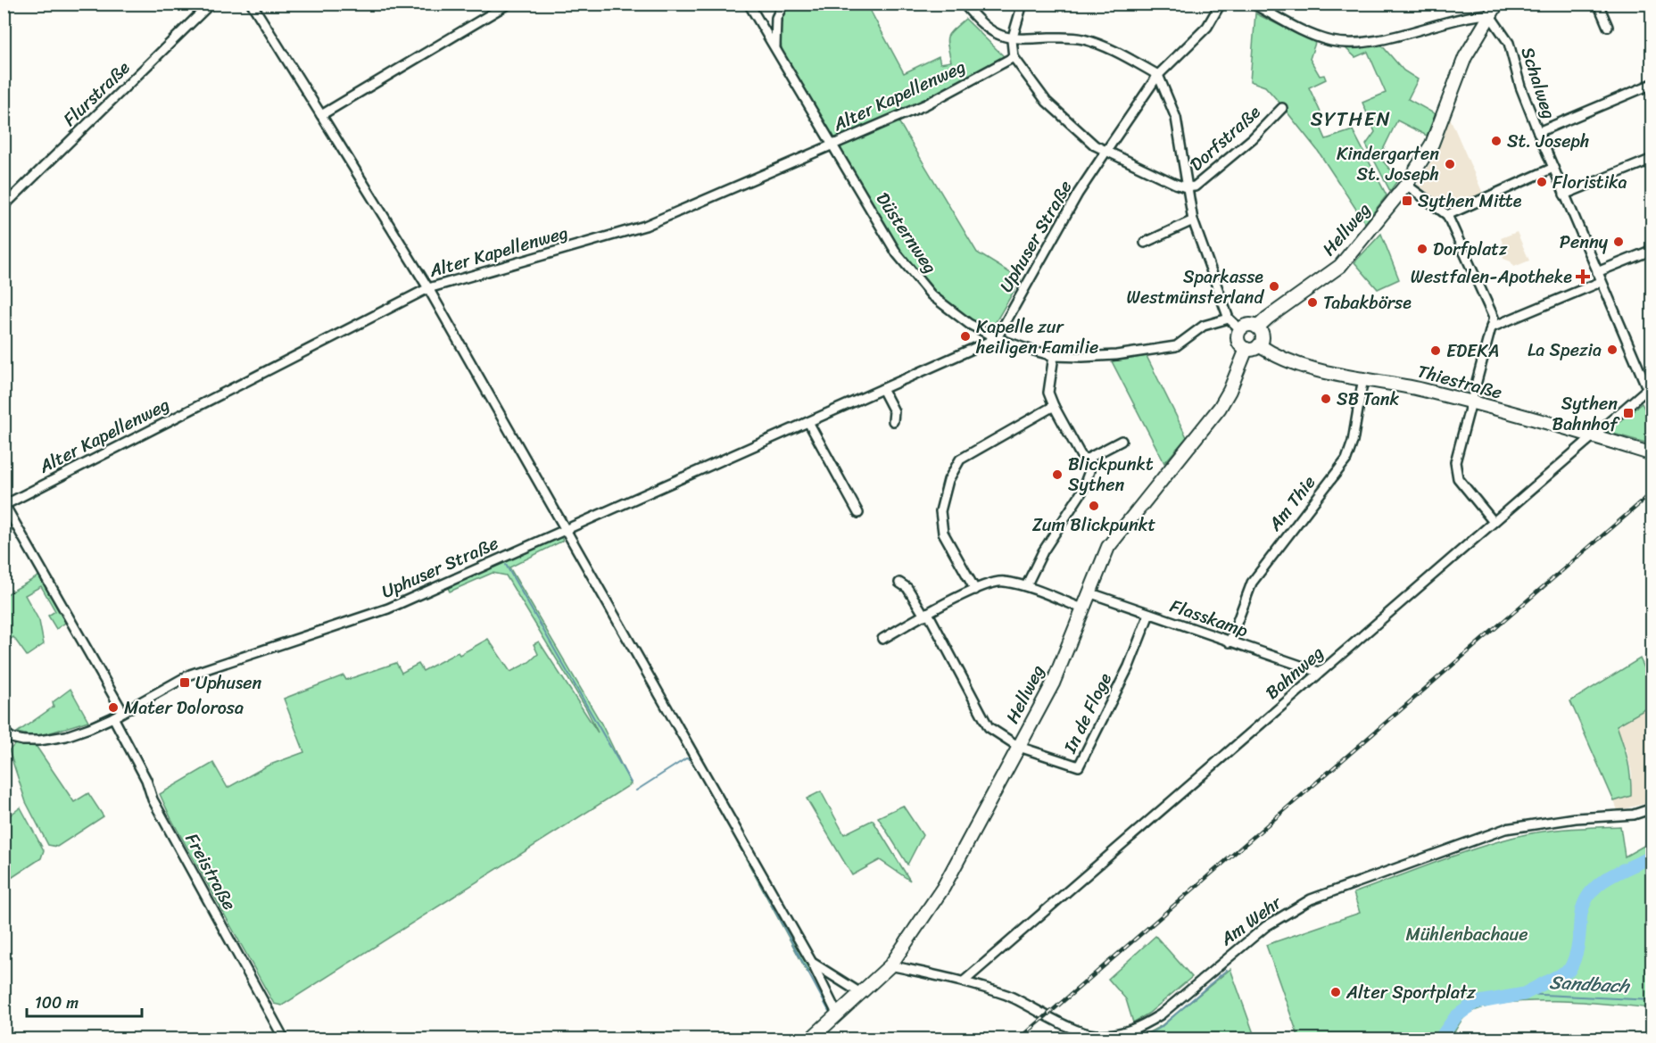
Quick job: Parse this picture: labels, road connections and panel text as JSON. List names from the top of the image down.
{
  "streets": {
    "street": [
      "Schalweg",
      "Flurstraße",
      "Alter Kapellenweg",
      "Dorfstraße",
      "Hellweg",
      "Düsternweg",
      "Uphuser Straße",
      "Thiestraße",
      "Am Thie",
      "Flasskamp",
      "Bahnweg",
      "In de Floge",
      "Freistraße",
      "Am Wehr"
    ]
  },
  "crossings": [
    ["Schalweg", "Hellweg"],
    ["Schalweg", "Bahnweg"],
    ["Alter Kapellenweg", "Düsternweg"],
    ["Dorfstraße", "Hellweg"],
    ["Dorfstraße", "Düsternweg"],
    ["Dorfstraße", "Uphuser Straße"],
    ["Dorfstraße", "Thiestraße"],
    ["Hellweg", "Thiestraße"],
    ["Hellweg", "Flasskamp"],
    ["Hellweg", "In de Floge"],
    ["Hellweg", "Am Wehr"],
    ["Düsternweg", "Uphuser Straße"],
    ["Uphuser Straße", "Freistraße"],
    ["Thiestraße", "Am Thie"],
    ["Thiestraße", "Bahnweg"],
    ["Am Thie", "Flasskamp"],
    ["Flasskamp", "Bahnweg"],
    ["Flasskamp", "In de Floge"],
    ["Bahnweg", "Am Wehr"]
  ],
  "districts": ["SYTHEN"],
  "water": ["Sandbach"],
  "parks": ["Mühlenbachaue"],
  "places": {
    "other": [
      "St. Joseph",
      "Kindergarten St. Joseph",
      "Floristika",
      "Penny",
      "Dorfplatz",
      "Sparkasse Westmünsterland",
      "Tabakbörse",
      "Kapelle zur heiligen Familie",
      "La Spezia",
      "EDEKA",
      "SB Tank",
      "Blickpunkt Sythen",
      "Zum Blickpunkt",
      "Mater Dolorosa",
      "Alter Sportplatz"
    ],
    "transit": ["Sythen Mitte", "Sythen Bahnhof", "Uphusen"],
    "health": ["Westfalen-Apotheke"]
  },
  "scale_bar": "100 m"
}
